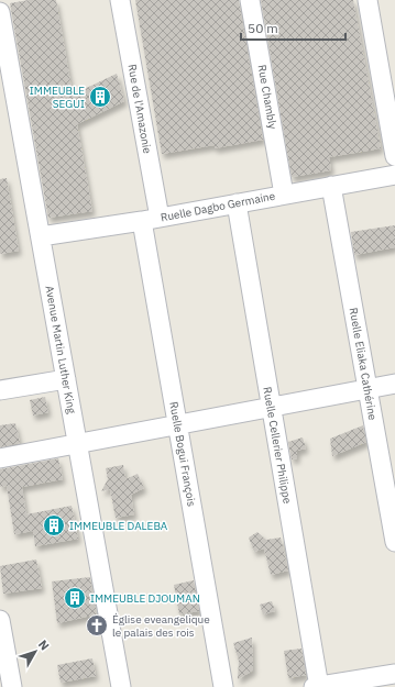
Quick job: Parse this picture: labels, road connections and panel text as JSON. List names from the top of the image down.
{
  "streets": {
    "street": [
      "Rue Chambly",
      "Rue de l'Amazonie",
      "Ruelle Dagbo Germaine",
      "Avenue Martin Luther King",
      "Ruelle Eliaka Cathérine",
      "Ruelle Cellerier Philippe",
      "Ruelle Bogui François"
    ]
  },
  "crossings": [
    ["Rue Chambly", "Ruelle Dagbo Germaine"],
    ["Rue de l'Amazonie", "Ruelle Dagbo Germaine"],
    ["Rue de l'Amazonie", "Ruelle Bogui François"],
    ["Ruelle Dagbo Germaine", "Avenue Martin Luther King"],
    ["Ruelle Dagbo Germaine", "Ruelle Eliaka Cathérine"],
    ["Ruelle Dagbo Germaine", "Ruelle Cellerier Philippe"],
    ["Ruelle Dagbo Germaine", "Ruelle Bogui François"]
  ],
  "places": {
    "building": ["IMMEUBLE SEGUI", "IMMEUBLE DALEBA", "IMMEUBLE DJOUMAN"],
    "church": ["Église eveangelique le palais des rois"]
  },
  "scale_bar": "50 m",
  "north": "top right"
}
